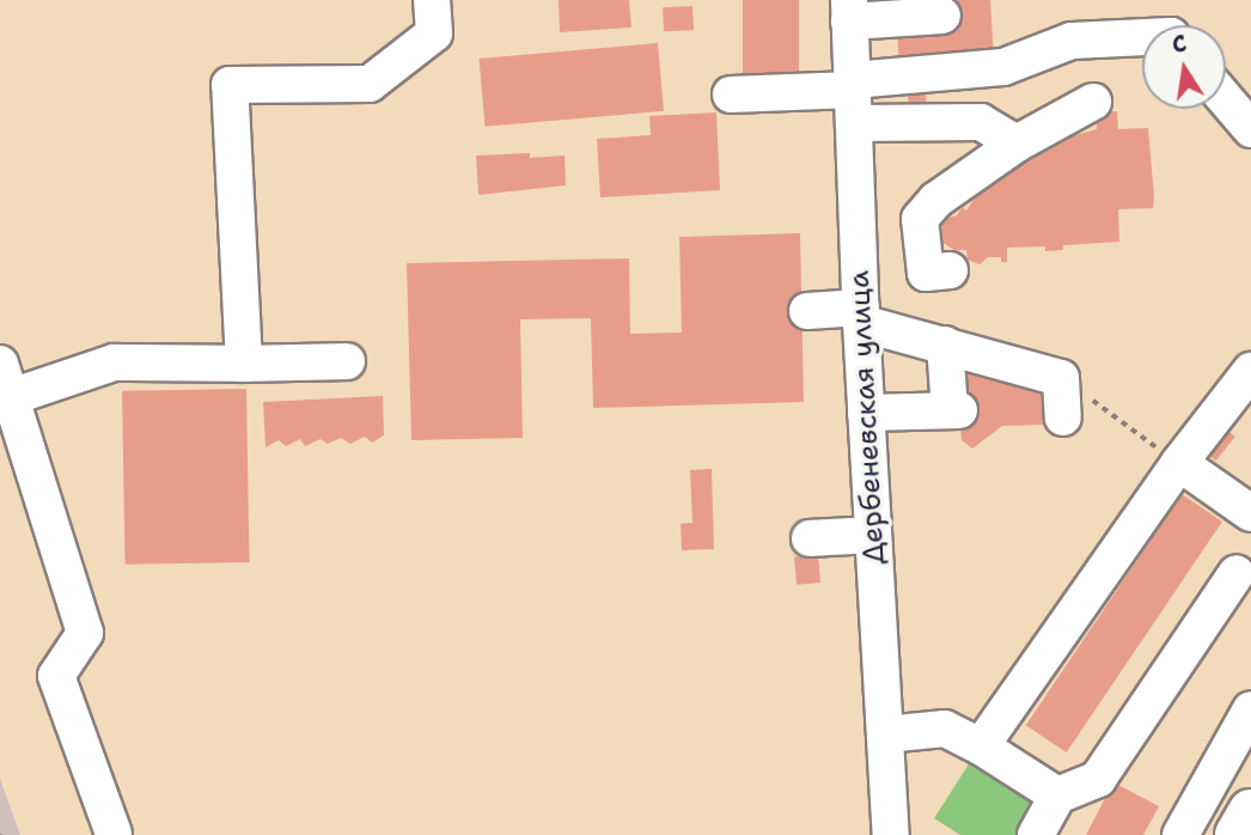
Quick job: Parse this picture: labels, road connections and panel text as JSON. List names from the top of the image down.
{
  "streets": {
    "street": ["Дербеневская улица"]
  },
  "north": "top"
}
